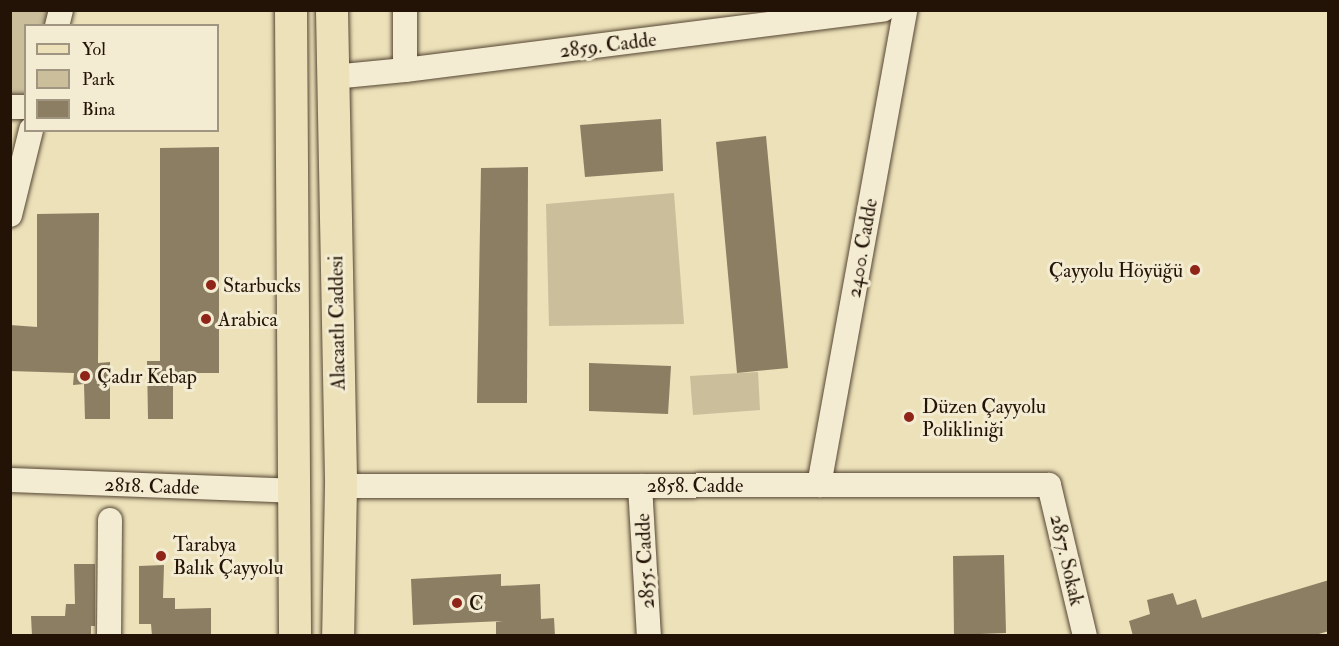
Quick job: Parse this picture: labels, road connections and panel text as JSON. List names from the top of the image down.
{
  "streets": {
    "main road": ["Alacaatlı Caddesi"],
    "street": [
      "2859. Cadde",
      "2400. Cadde",
      "2858. Cadde",
      "2818. Cadde",
      "2857. Sokak",
      "2855. Cadde"
    ]
  },
  "crossings": [
    ["2859. Cadde", "Alacaatlı Caddesi"],
    ["2400. Cadde", "2858. Cadde"],
    ["Alacaatlı Caddesi", "2858. Cadde"],
    ["2858. Cadde", "2857. Sokak"],
    ["2858. Cadde", "2855. Cadde"]
  ],
  "places": [
    "Çayyolu Höyüğü",
    "Starbucks",
    "Arabica",
    "Çadır Kebap",
    "Düzen Çayyolu Polikliniği",
    "Tarabya Balık Çayyolu",
    "C"
  ],
  "legend": ["Yol", "Park", "Bina"]
}
